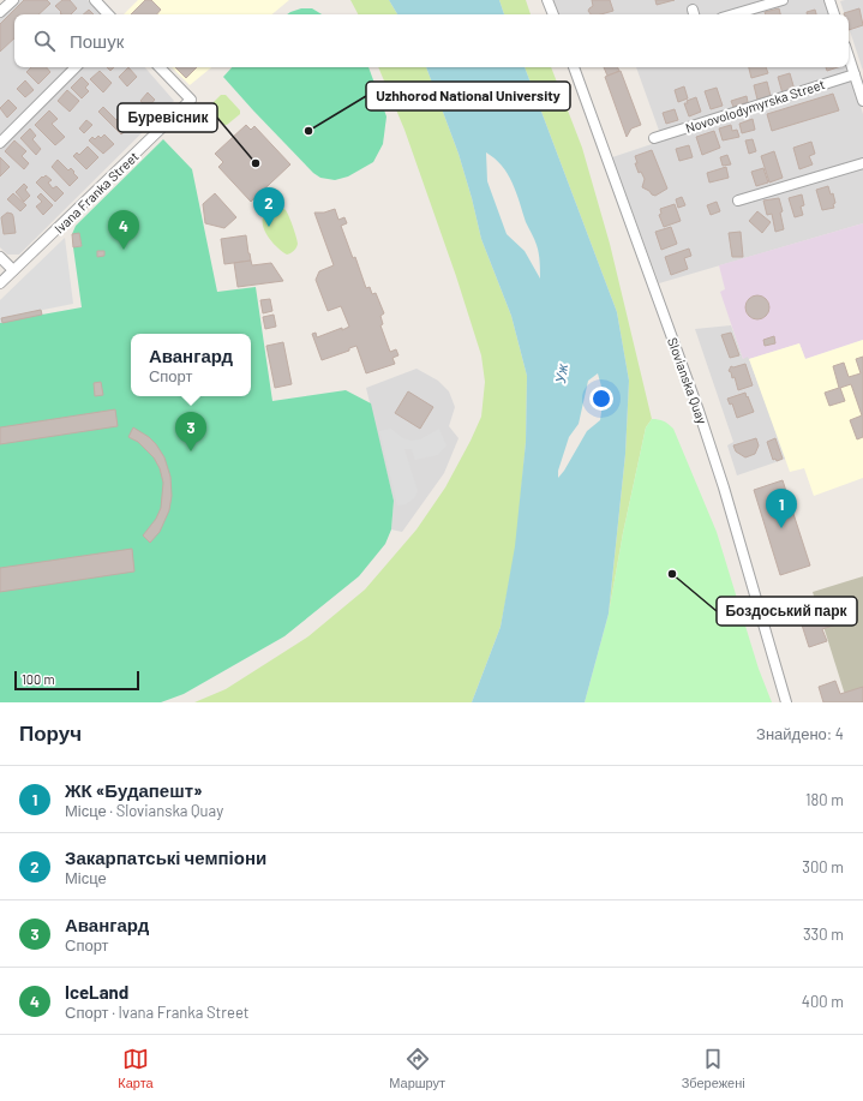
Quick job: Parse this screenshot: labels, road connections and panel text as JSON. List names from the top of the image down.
{
  "streets": {
    "street": ["Novovolodymyrska Street", "Ivana Franka Street", "Slovianska Quay"]
  },
  "water": ["Уж"],
  "places": ["Uzhhorod National University", "Буревісник", "Боздоський парк"],
  "scale_bar": "100 m",
  "page": {
    "search": "Пошук",
    "pins": [
      "2",
      "4",
      "3",
      "1"
    ],
    "popup": ["Авангард", "Спорт"],
    "scale": "100 m",
    "heading": ["Поруч", "Знайдено: 4"],
    "list": [
      {
        "mark": "1",
        "name": "ЖК «Будапешт»",
        "note": "Місце · Slovianska Quay",
        "value": "180 m"
      },
      {
        "mark": "2",
        "name": "Закарпатські чемпіони",
        "note": "Місце",
        "value": "300 m"
      },
      {
        "mark": "3",
        "name": "Авангард",
        "note": "Спорт",
        "value": "330 m"
      },
      {
        "mark": "4",
        "name": "IceLand",
        "note": "Спорт · Ivana Franka Street",
        "value": "400 m"
      }
    ],
    "nav": ["Карта", "Маршрут", "Збережені"]
  }
}
